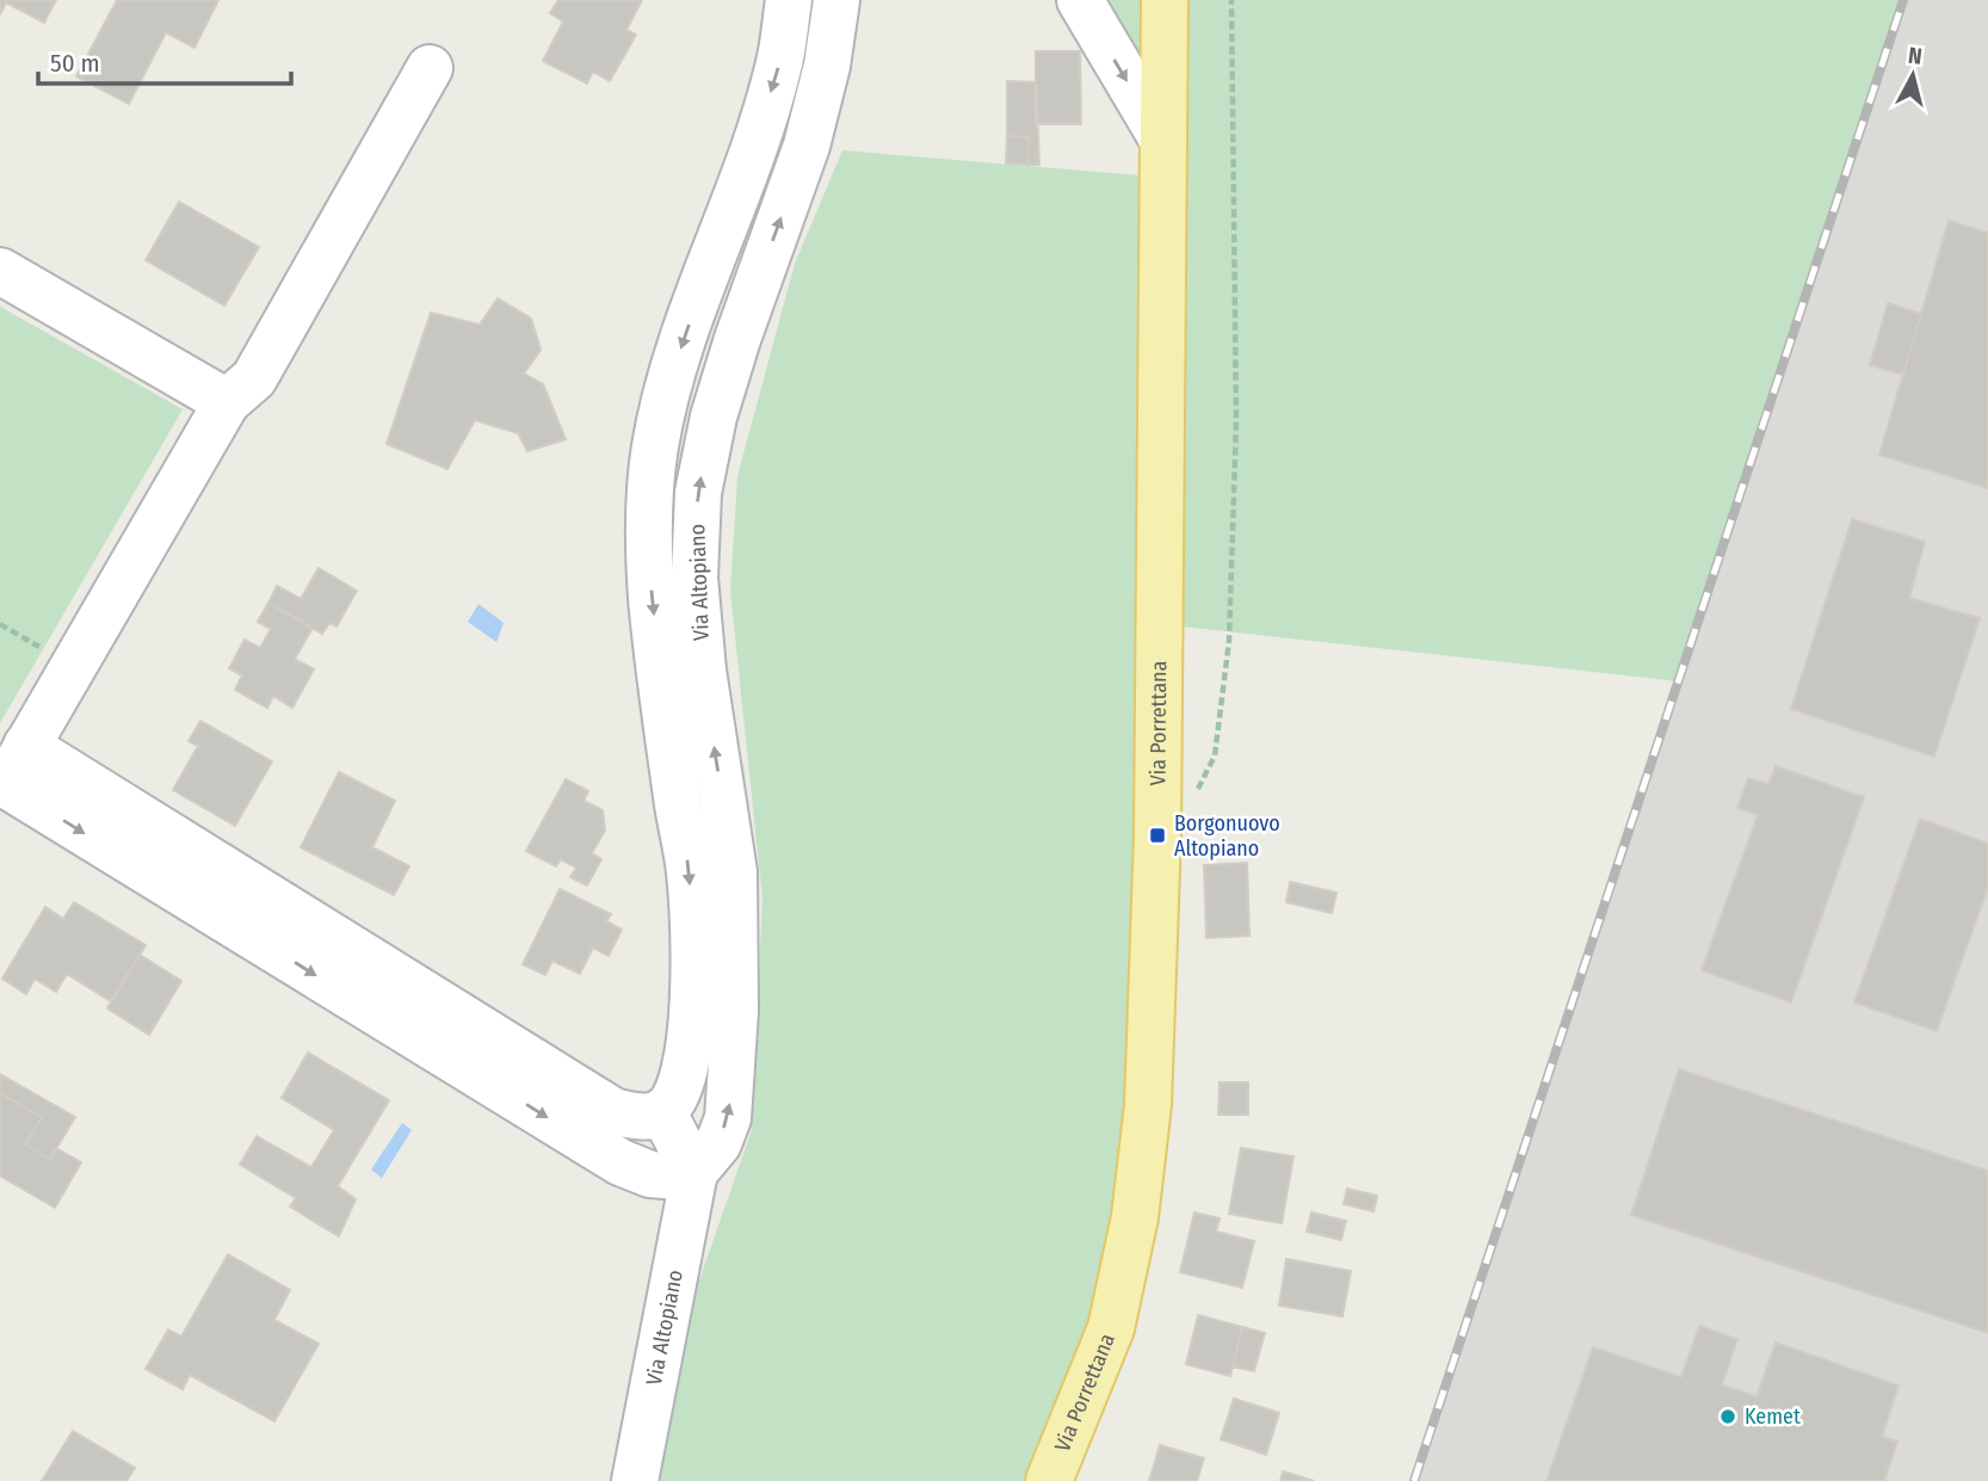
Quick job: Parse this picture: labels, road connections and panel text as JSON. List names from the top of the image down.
{
  "streets": {
    "main road": ["Via Porrettana"],
    "street": ["Via Altopiano"]
  },
  "places": {
    "transit": ["Borgonuovo Altopiano"],
    "other": ["Kemet"]
  },
  "scale_bar": "50 m",
  "north": "top"
}
